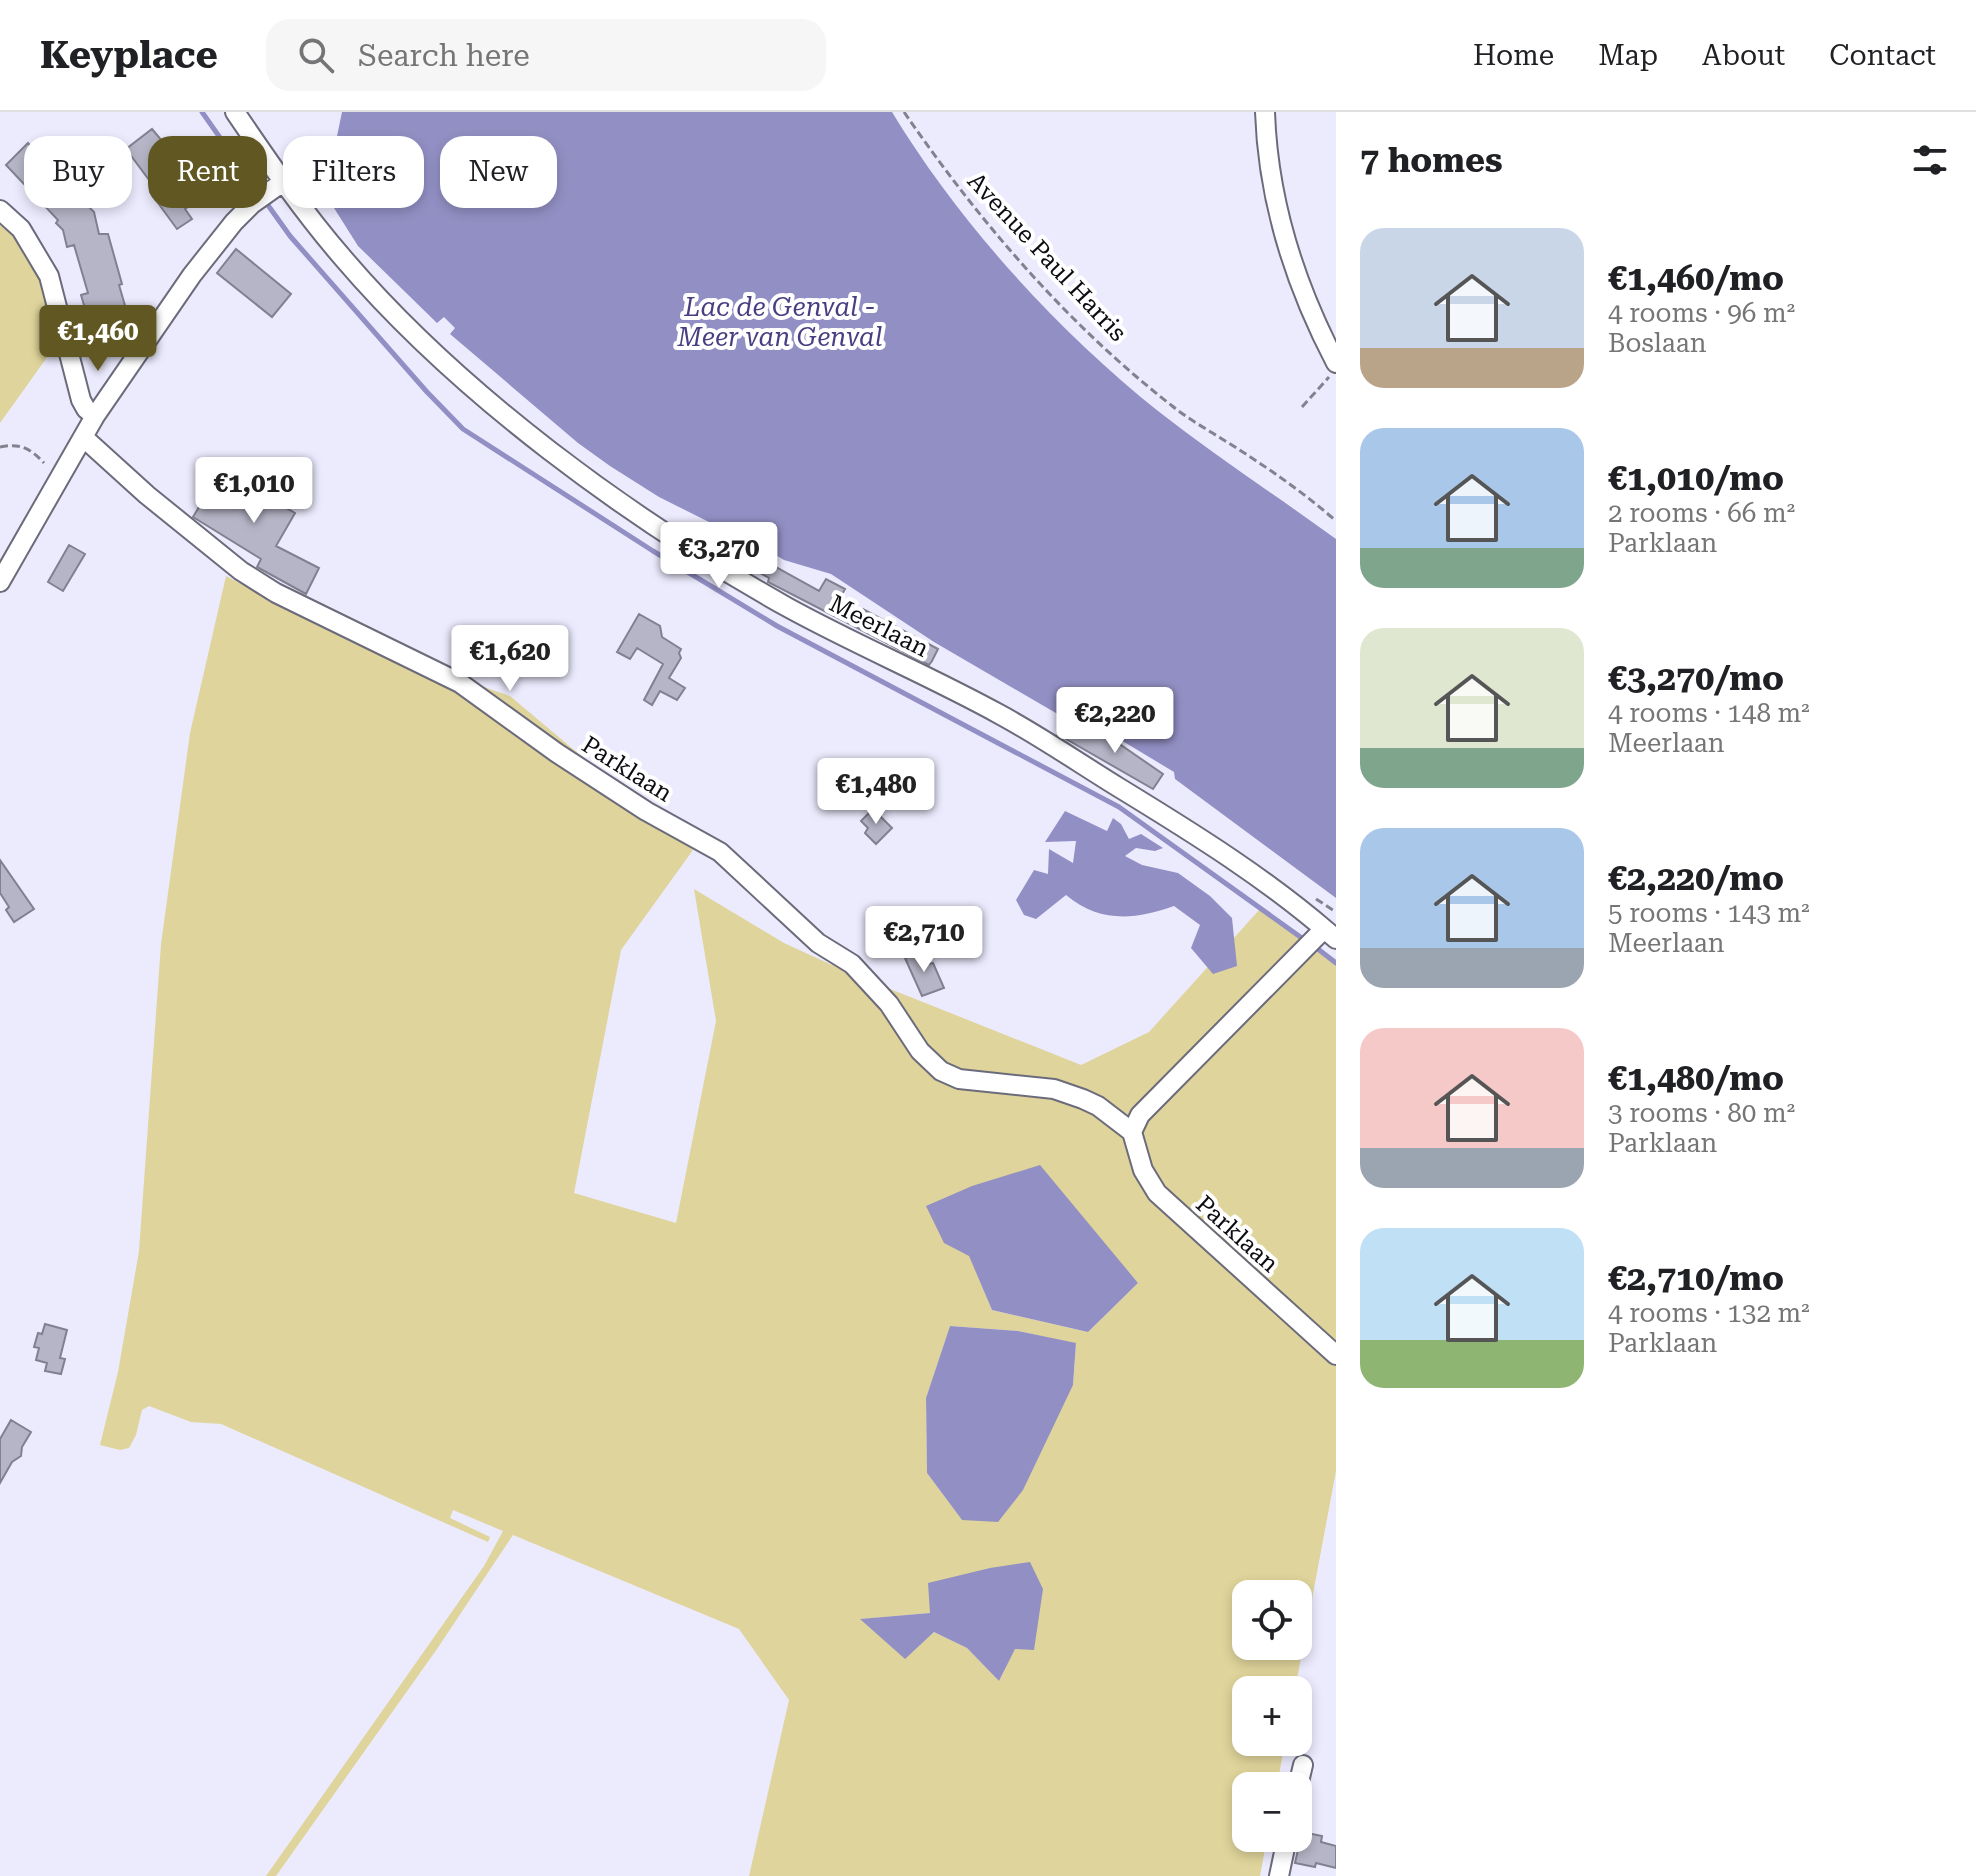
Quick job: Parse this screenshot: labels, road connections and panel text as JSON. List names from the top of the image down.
{
  "streets": {
    "street": ["Meerlaan", "Parklaan"],
    "path": ["Avenue Paul Harris"]
  },
  "water": ["Lac de Genval - Meer van Genval"],
  "page": {
    "header": "Keyplace",
    "search": "Search here",
    "nav": [
      "Home",
      "Map",
      "About",
      "Contact"
    ],
    "heading": "7 homes",
    "chip": [
      "Buy",
      "Rent",
      "Filters",
      "New"
    ],
    "list": [
      {
        "name": "€1,460/mo",
        "note": "4 rooms · 96 m² · Boslaan"
      },
      {
        "name": "€1,010/mo",
        "note": "2 rooms · 66 m² · Parklaan"
      },
      {
        "name": "€3,270/mo",
        "note": "4 rooms · 148 m² · Meerlaan"
      },
      {
        "name": "€2,220/mo",
        "note": "5 rooms · 143 m² · Meerlaan"
      },
      {
        "name": "€1,480/mo",
        "note": "3 rooms · 80 m² · Parklaan"
      },
      {
        "name": "€2,710/mo",
        "note": "4 rooms · 132 m² · Parklaan"
      }
    ],
    "price": [
      "€1,460",
      "€1,010",
      "€3,270",
      "€1,620",
      "€2,220",
      "€1,480",
      "€2,710"
    ],
    "map_buttons": ["+", "−"]
  }
}
